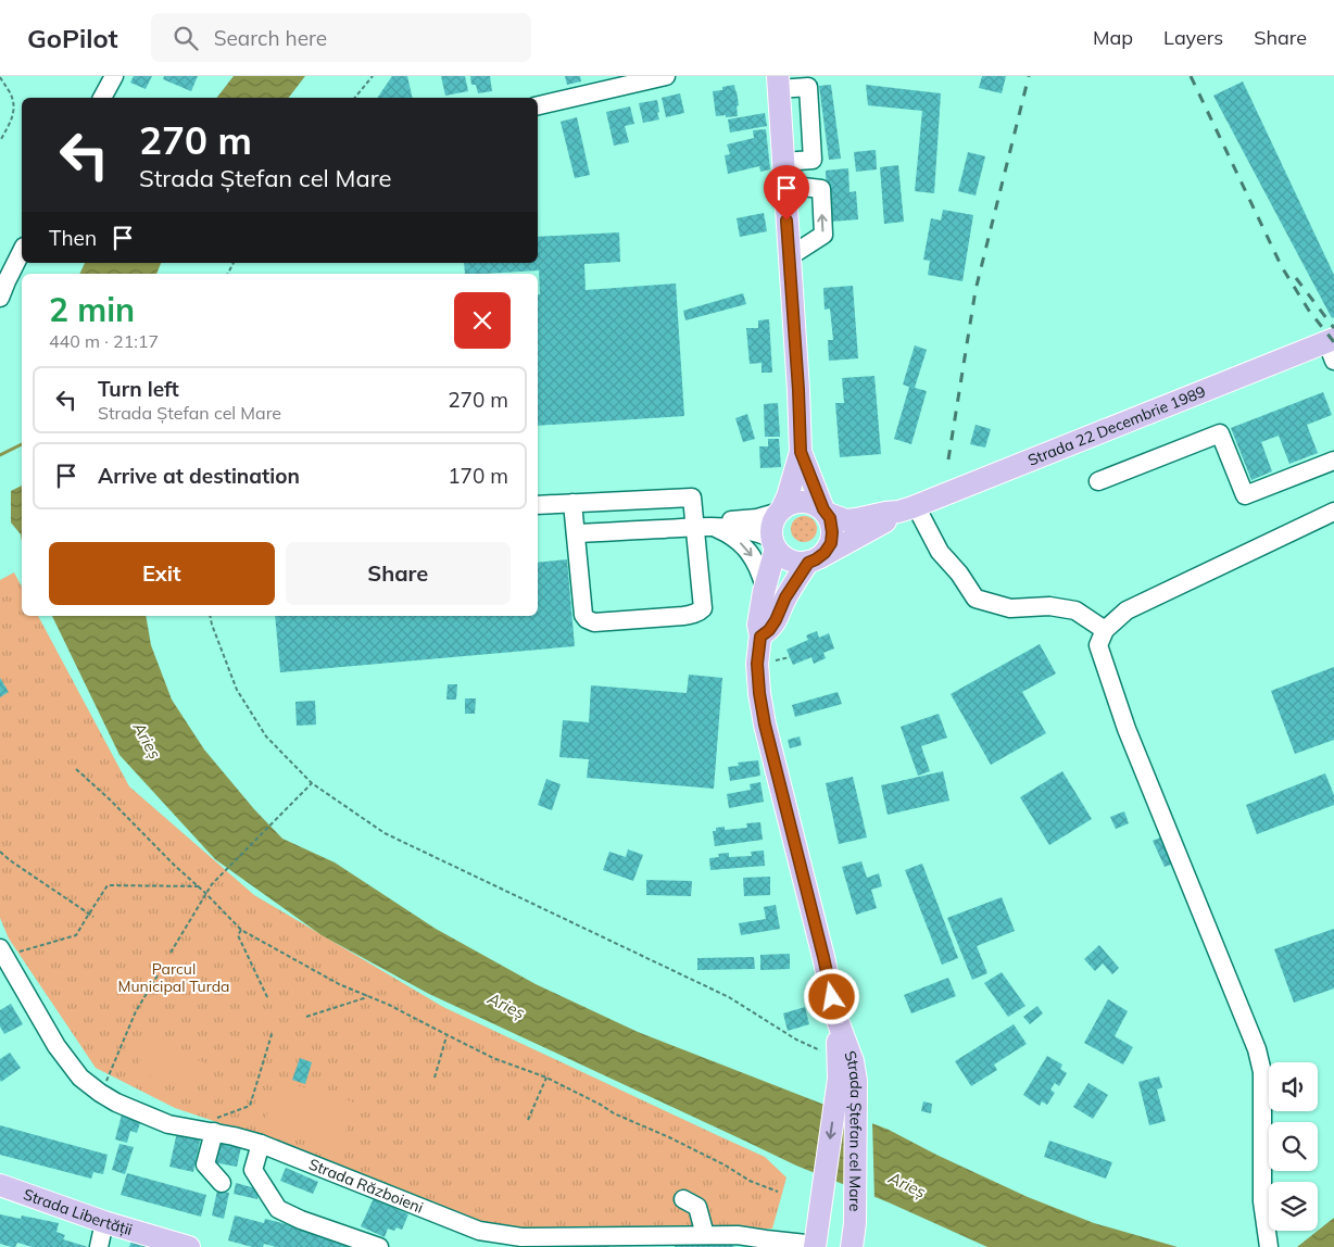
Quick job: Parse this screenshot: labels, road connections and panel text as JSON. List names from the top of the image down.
{
  "streets": {
    "main road": ["Strada 22 Decembrie 1989", "Strada Ștefan cel Mare", "Strada Libertății"],
    "street": ["Strada Războieni"]
  },
  "crossings": [
    ["Strada 22 Decembrie 1989", "Strada Ștefan cel Mare"],
    ["Strada Ștefan cel Mare", "Strada Războieni"]
  ],
  "water": ["Arieș"],
  "parks": ["Parcul Municipal Turda"],
  "page": {
    "header": "GoPilot",
    "search": "Search here",
    "nav": ["Map", "Layers", "Share"],
    "turn": ["270 m", "Strada Ștefan cel Mare"],
    "then": "Then",
    "heading": ["2 min", "440 m · 21:17"],
    "list": [
      {
        "name": "Turn left",
        "note": "Strada Ștefan cel Mare",
        "value": "270 m"
      },
      {
        "name": "Arrive at destination",
        "value": "170 m"
      }
    ],
    "buttons": ["Exit", "Share"]
  }
}
